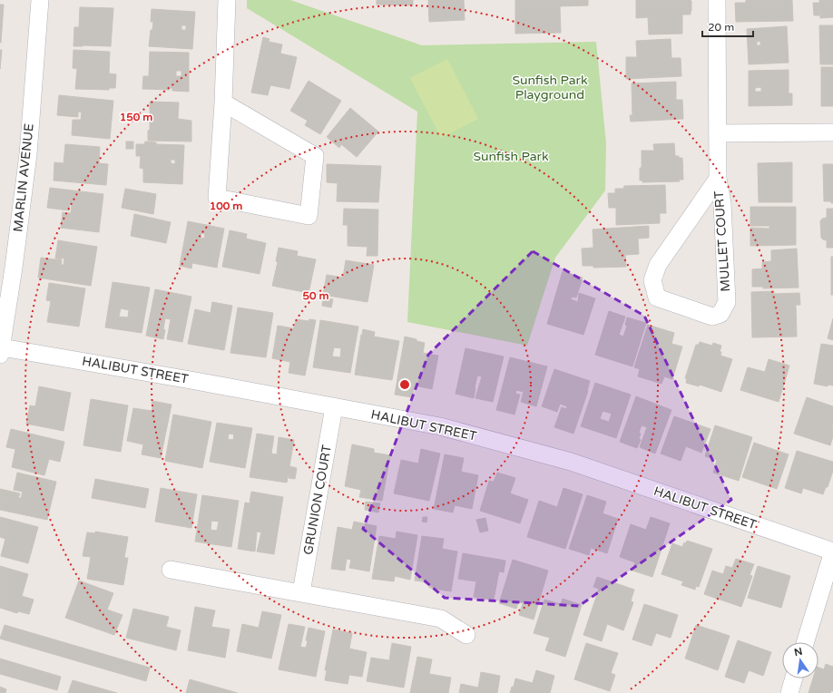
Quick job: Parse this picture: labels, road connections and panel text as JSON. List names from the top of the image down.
{
  "streets": {
    "street": [
      "MARLIN AVENUE",
      "MULLET COURT",
      "HALIBUT STREET",
      "GRUNION COURT"
    ]
  },
  "crossings": [
    ["MARLIN AVENUE", "HALIBUT STREET"],
    ["HALIBUT STREET", "GRUNION COURT"]
  ],
  "parks": ["Sunfish Park Playground", "Sunfish Park"],
  "scale_bar": "20 m",
  "north": "top",
  "rings": ["150 m", "100 m", "50 m"]
}
